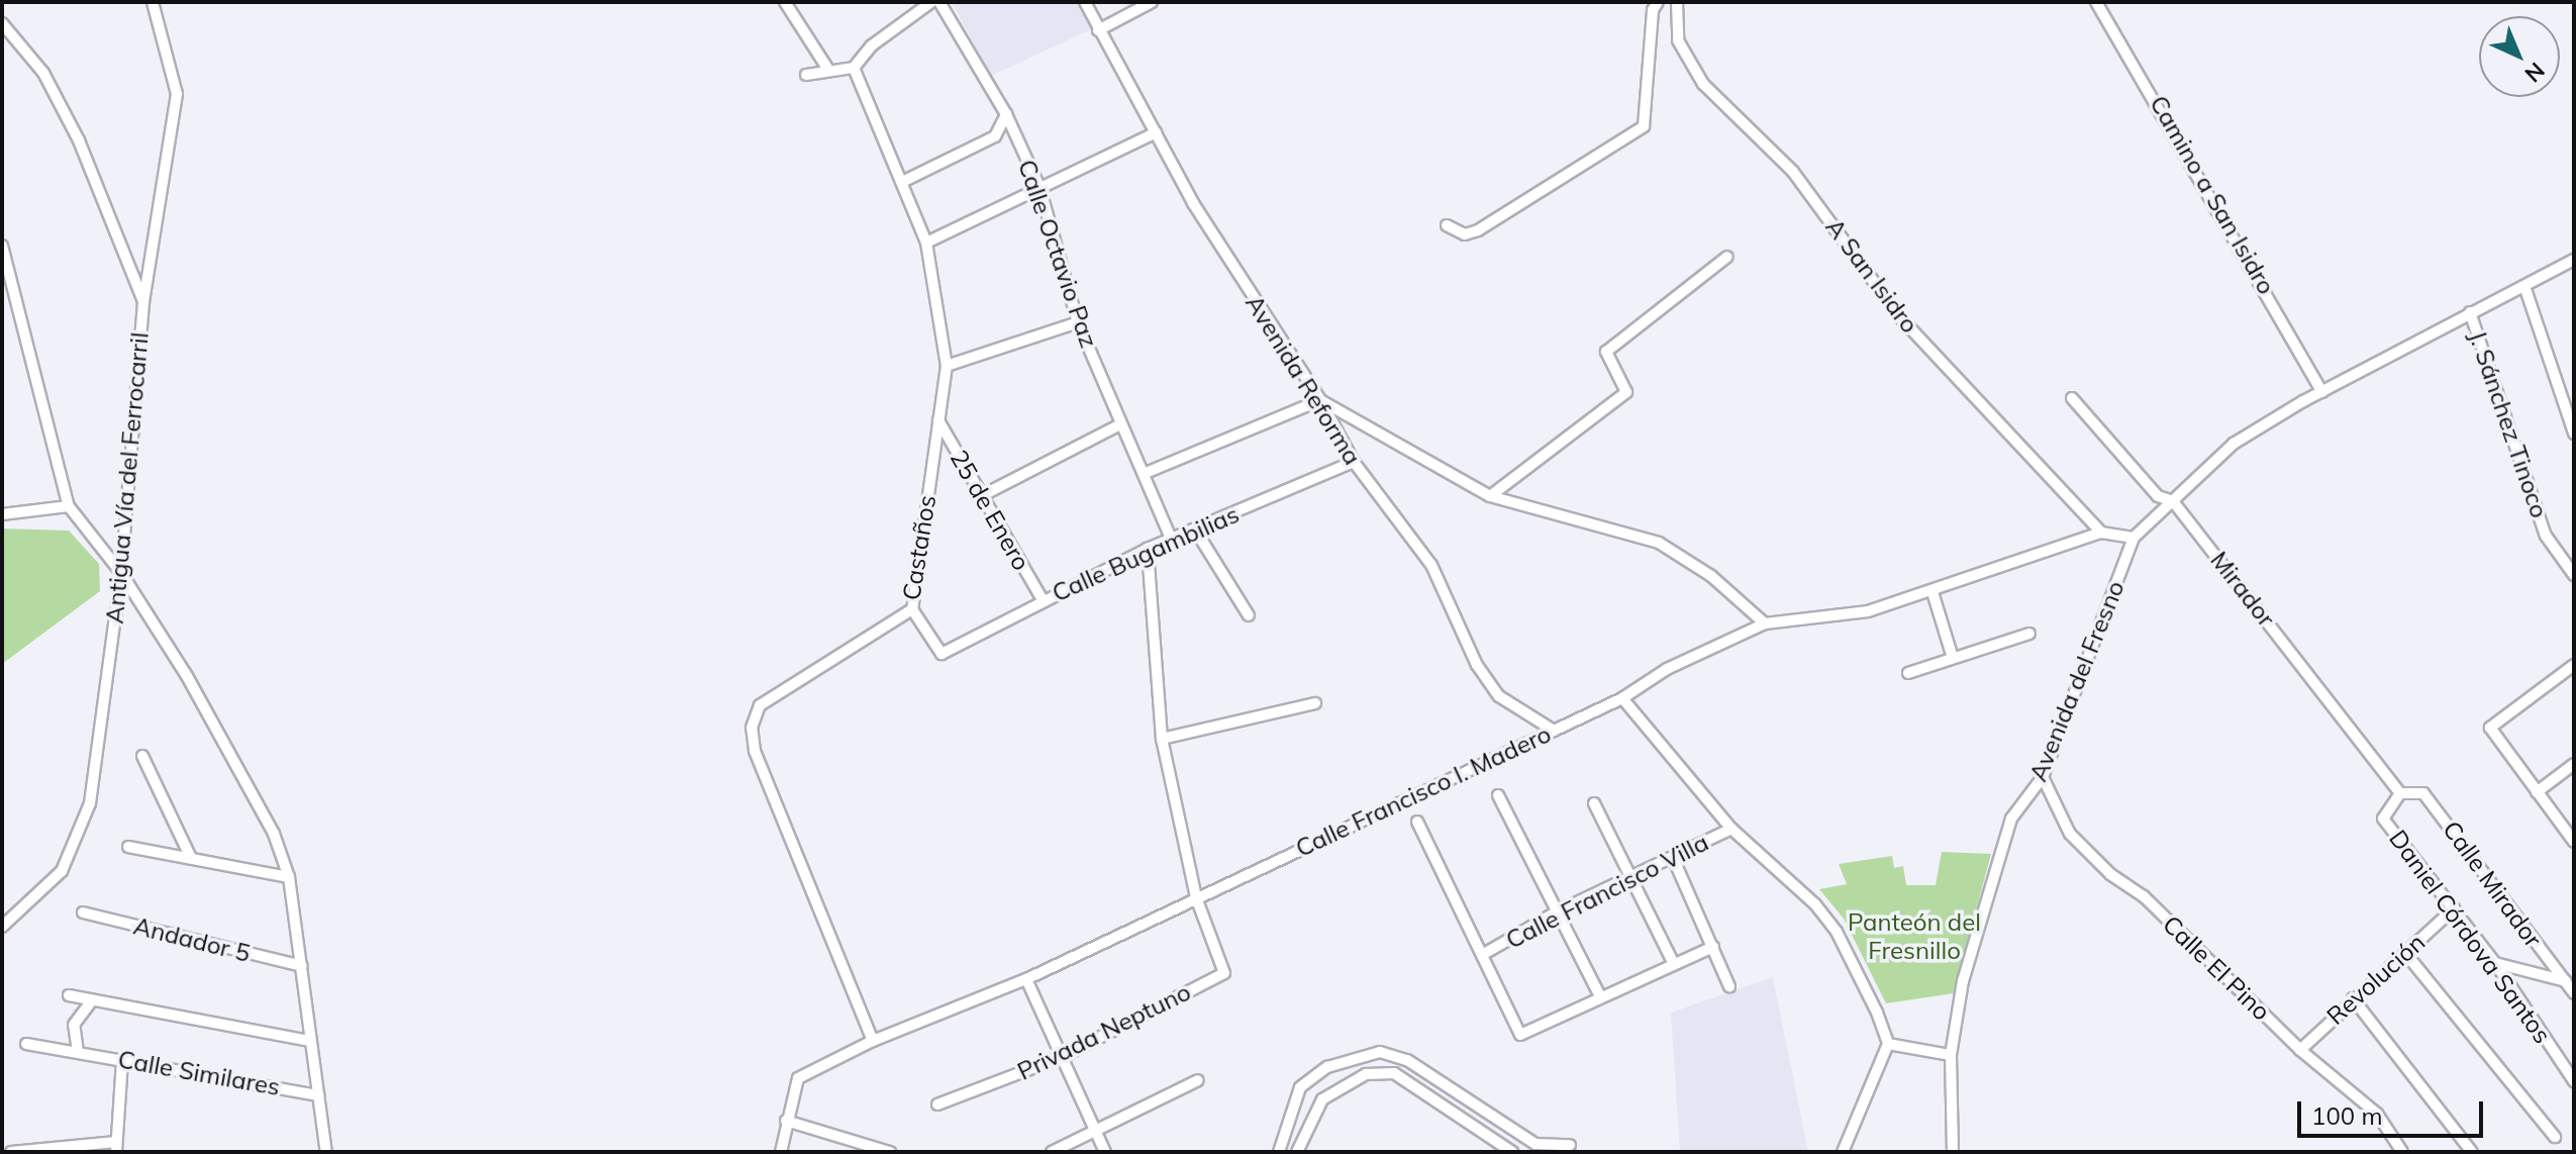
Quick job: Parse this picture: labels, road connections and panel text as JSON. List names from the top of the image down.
{
  "streets": {
    "street": [
      "Camino a San Isidro",
      "Calle Octavio Paz",
      "A San Isidro",
      "Avenida Reforma",
      "J. Sánchez Tinoco",
      "Antigua Vía del Ferrocarril",
      "25 de Enero",
      "Castaños",
      "Calle Bugambilias",
      "Mirador",
      "Avenida del Fresno",
      "Calle Francisco I. Madero",
      "Calle Mirador",
      "Calle Francisco Villa",
      "Daniel Córdova Santos",
      "Andador 5",
      "Calle El Pino",
      "Revolución",
      "Privada Neptuno",
      "Calle Similares"
    ]
  },
  "crossings": [
    ["Calle Octavio Paz", "Calle Bugambilias"],
    ["A San Isidro", "Calle Francisco I. Madero"],
    ["Avenida Reforma", "Calle Bugambilias"],
    ["Avenida Reforma", "Calle Francisco I. Madero"],
    ["25 de Enero", "Castaños"],
    ["25 de Enero", "Calle Bugambilias"],
    ["Castaños", "Calle Bugambilias"],
    ["Castaños", "Calle Francisco I. Madero"],
    ["Mirador", "Calle Mirador"],
    ["Mirador", "Daniel Córdova Santos"],
    ["Avenida del Fresno", "Calle Francisco I. Madero"],
    ["Avenida del Fresno", "Calle El Pino"],
    ["Calle Francisco I. Madero", "Privada Neptuno"],
    ["Calle Mirador", "Daniel Córdova Santos"],
    ["Daniel Córdova Santos", "Revolución"],
    ["Calle El Pino", "Revolución"]
  ],
  "parks": ["Panteón del Fresnillo"],
  "scale_bar": "100 m",
  "north": "bottom right"
}
